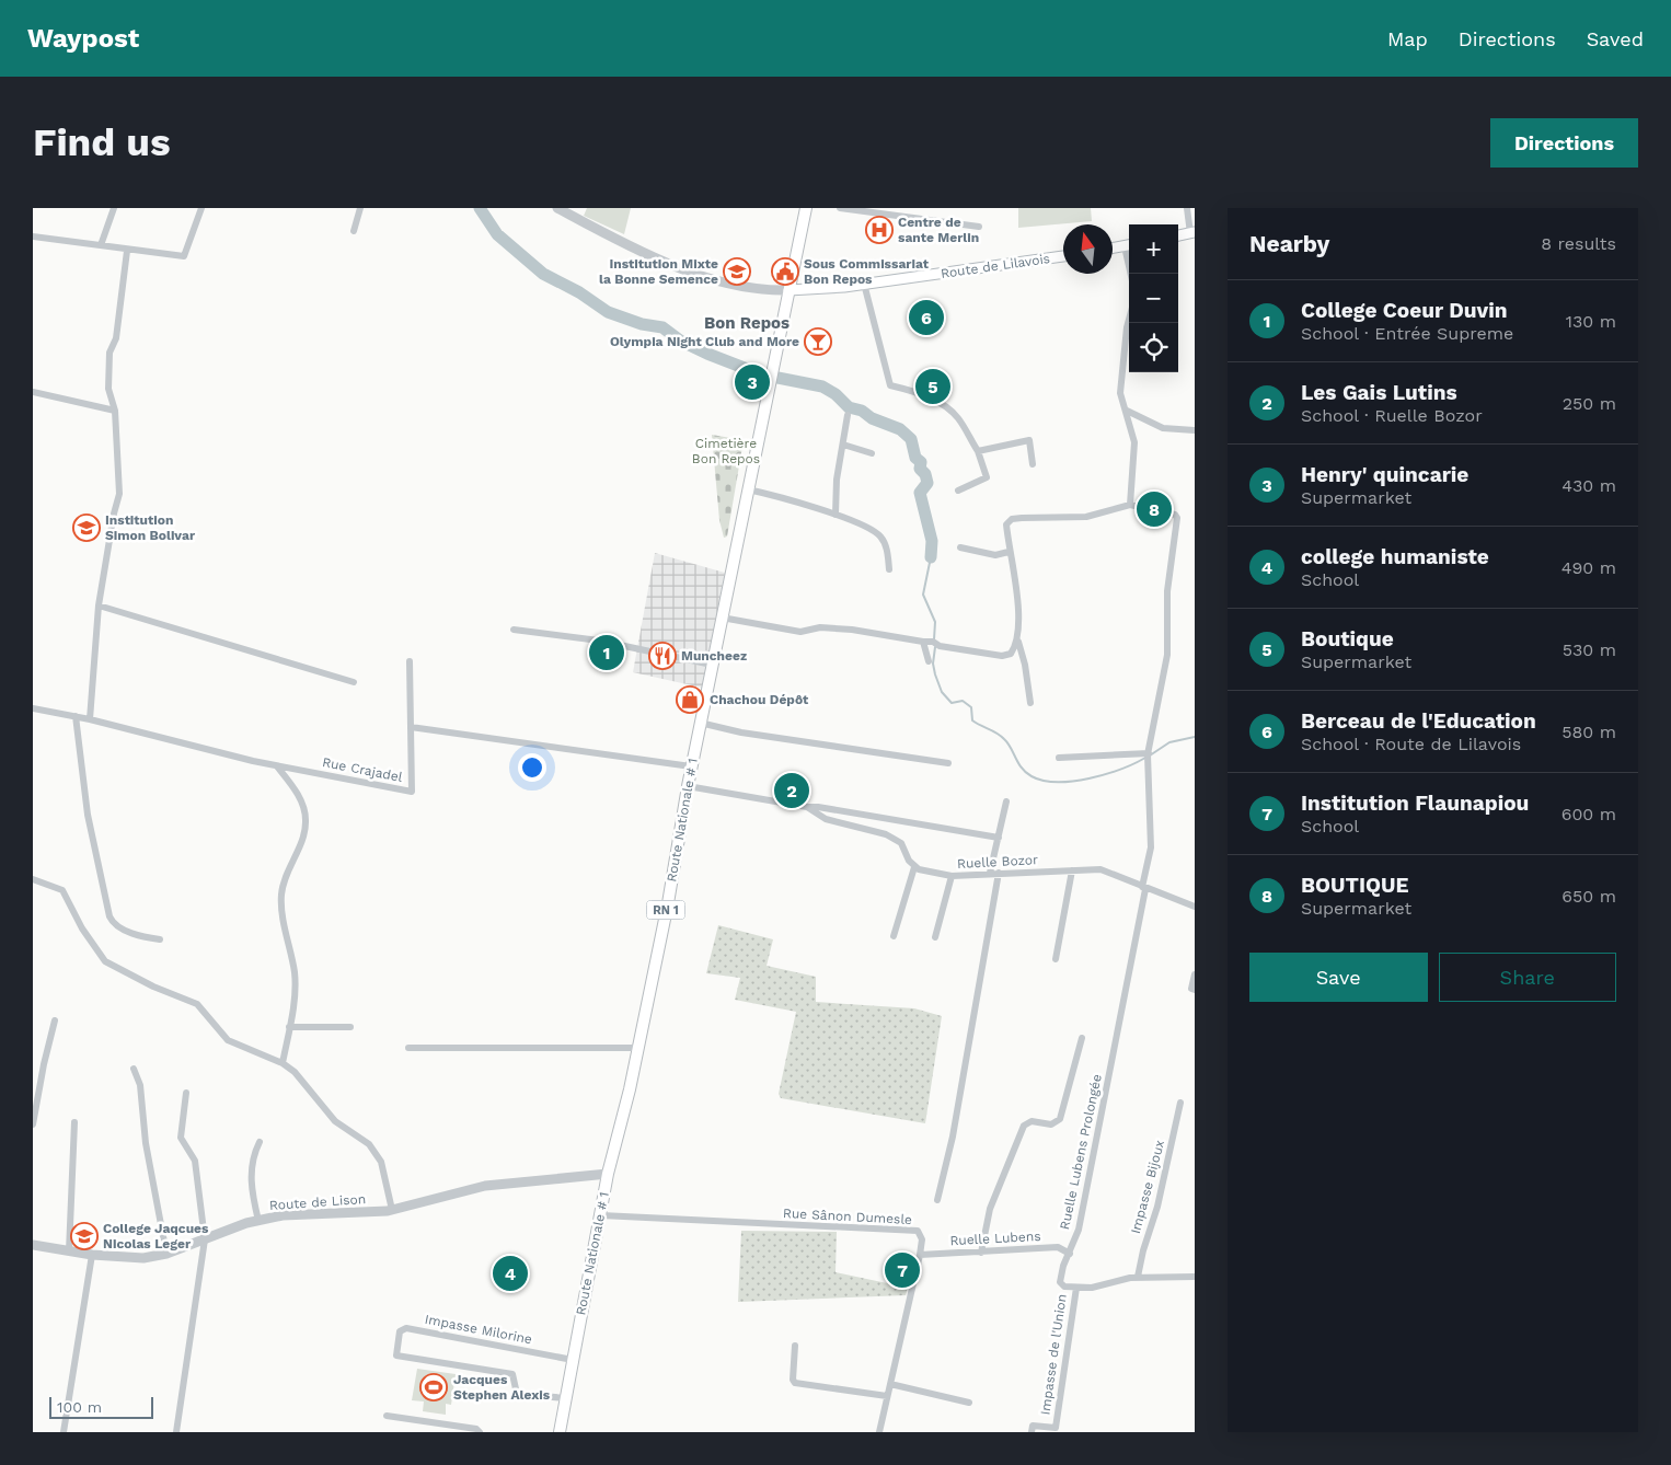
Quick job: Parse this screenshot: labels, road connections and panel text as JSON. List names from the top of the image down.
{
  "streets": {
    "main road": ["Route de Lilavois", "Route Nationale # 1", "RN 1"],
    "street": [
      "Rue Crajadel",
      "Ruelle Bozor",
      "Ruelle Lubens Prolongée",
      "Impasse Bijoux",
      "Route de Lison",
      "Rue Sânon Dumesle",
      "Ruelle Lubens",
      "Impasse Milorine",
      "Impasse de l'Union"
    ]
  },
  "crossings": [
    ["Route de Lilavois", "Route Nationale # 1"],
    ["Route Nationale # 1", "Route de Lison"],
    ["Route Nationale # 1", "Rue Sânon Dumesle"],
    ["Route Nationale # 1", "Impasse Milorine"],
    ["Ruelle Bozor", "Ruelle Lubens Prolongée"],
    ["Ruelle Lubens Prolongée", "Ruelle Lubens"],
    ["Ruelle Lubens Prolongée", "Impasse de l'Union"],
    ["Rue Sânon Dumesle", "Ruelle Lubens"]
  ],
  "districts": ["Bon Repos"],
  "parks": ["Cimetière Bon Repos"],
  "places": {
    "hospital": ["Centre de sante Merlin"],
    "school or university": ["Institution Mixte la Bonne Semence", "Institution Simon Bolivar", "College Jaqcues Nicolas Leger"],
    "public building": ["Sous Commissariat Bon Repos"],
    "bar": ["Olympia Night Club and More"],
    "restaurant": ["Muncheez"],
    "shop": ["Chachou Dépôt"],
    "sports": ["Jacques Stephen Alexis"]
  },
  "scale_bar": "100 m",
  "north": "top",
  "page": {
    "header": "Waypost",
    "nav": ["Map", "Directions", "Saved"],
    "buttons": [
      "Directions",
      ["Save", "Share"]
    ],
    "title": "Find us",
    "heading": ["Nearby", "8 results"],
    "map_buttons": ["+", "−"],
    "list": [
      {
        "mark": "1",
        "name": "College Coeur Duvin",
        "note": "School · Entrée Supreme",
        "value": "130 m"
      },
      {
        "mark": "2",
        "name": "Les Gais Lutins",
        "note": "School · Ruelle Bozor",
        "value": "250 m"
      },
      {
        "mark": "3",
        "name": "Henry' quincarie",
        "note": "Supermarket",
        "value": "430 m"
      },
      {
        "mark": "4",
        "name": "college humaniste",
        "note": "School",
        "value": "490 m"
      },
      {
        "mark": "5",
        "name": "Boutique",
        "note": "Supermarket",
        "value": "530 m"
      },
      {
        "mark": "6",
        "name": "Berceau de l'Education",
        "note": "School · Route de Lilavois",
        "value": "580 m"
      },
      {
        "mark": "7",
        "name": "Institution Flaunapiou",
        "note": "School",
        "value": "600 m"
      },
      {
        "mark": "8",
        "name": "BOUTIQUE",
        "note": "Supermarket",
        "value": "650 m"
      }
    ],
    "pins": [
      "6",
      "3",
      "5",
      "8",
      "1",
      "2",
      "7",
      "4"
    ],
    "scale": "100 m"
  }
}
